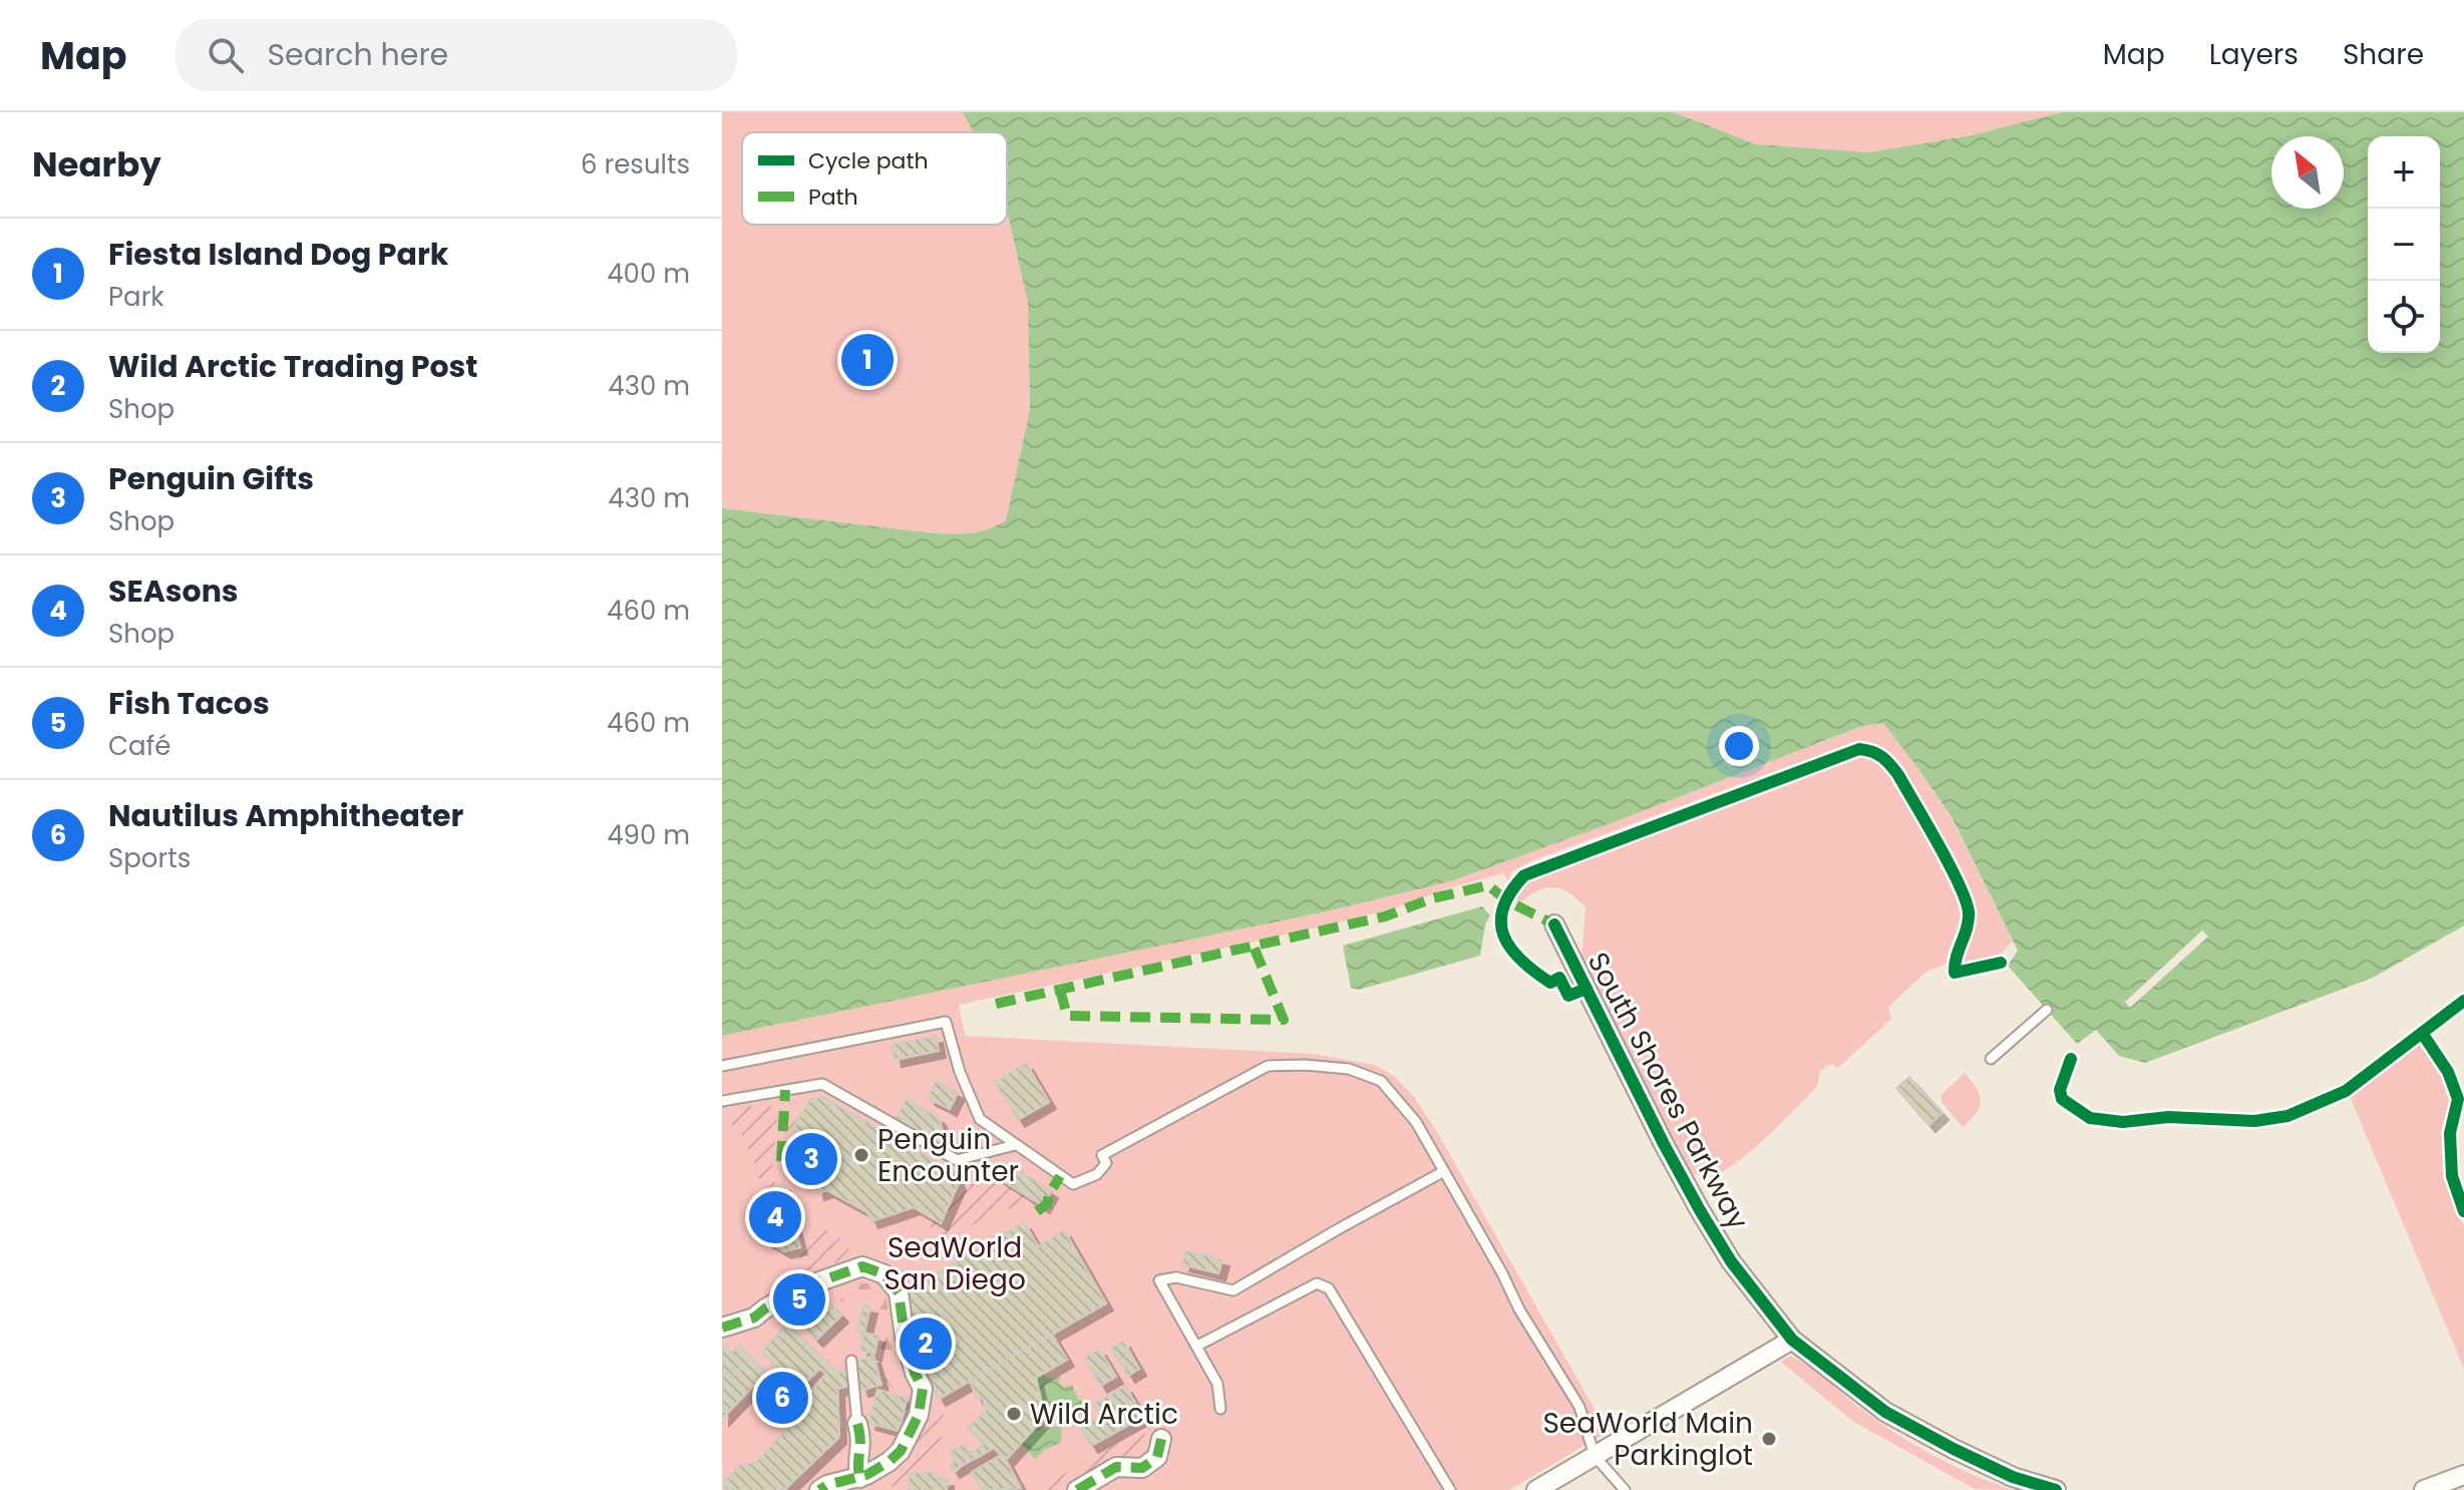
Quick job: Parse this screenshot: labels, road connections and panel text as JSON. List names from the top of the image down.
{
  "streets": {
    "street": ["South Shores Parkway"]
  },
  "parks": ["SeaWorld San Diego"],
  "places": ["Penguin Encounter", "Wild Arctic", "SeaWorld Main Parkinglot"],
  "legend": ["Cycle path", "Path"],
  "north": "top left",
  "page": {
    "header": "Map",
    "search": "Search here",
    "nav": ["Map", "Layers", "Share"],
    "heading": ["Nearby", "6 results"],
    "map_buttons": ["+", "−"],
    "list": [
      {
        "mark": "1",
        "name": "Fiesta Island Dog Park",
        "note": "Park",
        "value": "400 m"
      },
      {
        "mark": "2",
        "name": "Wild Arctic Trading Post",
        "note": "Shop",
        "value": "430 m"
      },
      {
        "mark": "3",
        "name": "Penguin Gifts",
        "note": "Shop",
        "value": "430 m"
      },
      {
        "mark": "4",
        "name": "SEAsons",
        "note": "Shop",
        "value": "460 m"
      },
      {
        "mark": "5",
        "name": "Fish Tacos",
        "note": "Café",
        "value": "460 m"
      },
      {
        "mark": "6",
        "name": "Nautilus Amphitheater",
        "note": "Sports",
        "value": "490 m"
      }
    ],
    "pins": [
      "1",
      "3",
      "4",
      "5",
      "2",
      "6"
    ]
  }
}
